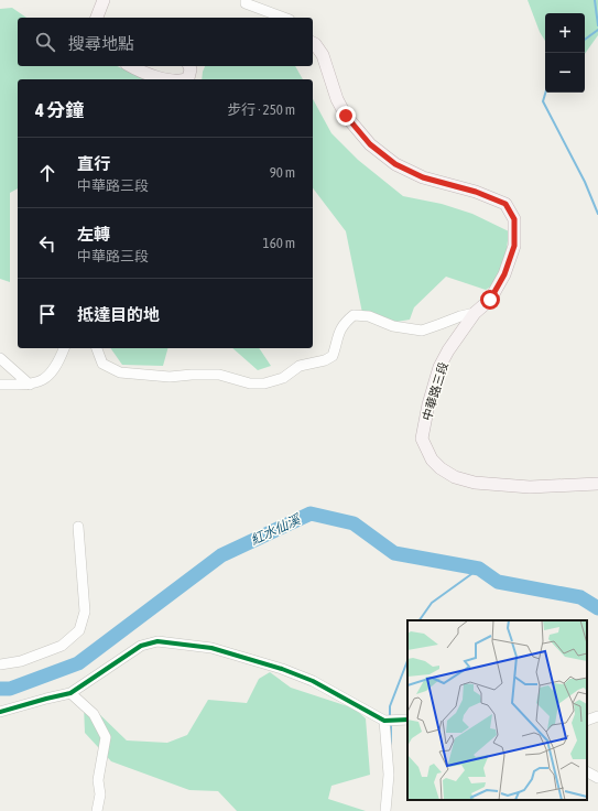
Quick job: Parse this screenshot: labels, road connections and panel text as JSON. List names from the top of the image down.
{
  "streets": {
    "main road": ["中華路三段"]
  },
  "water": ["紅水仙溪"],
  "page": {
    "map_buttons": ["+", "−"],
    "search": "搜尋地點",
    "heading": ["4 分鐘", "步行 · 250 m"],
    "list": [
      ["直行", "中華路三段", "90 m"],
      ["左轉", "中華路三段", "160 m"],
      "抵達目的地"
    ]
  }
}
